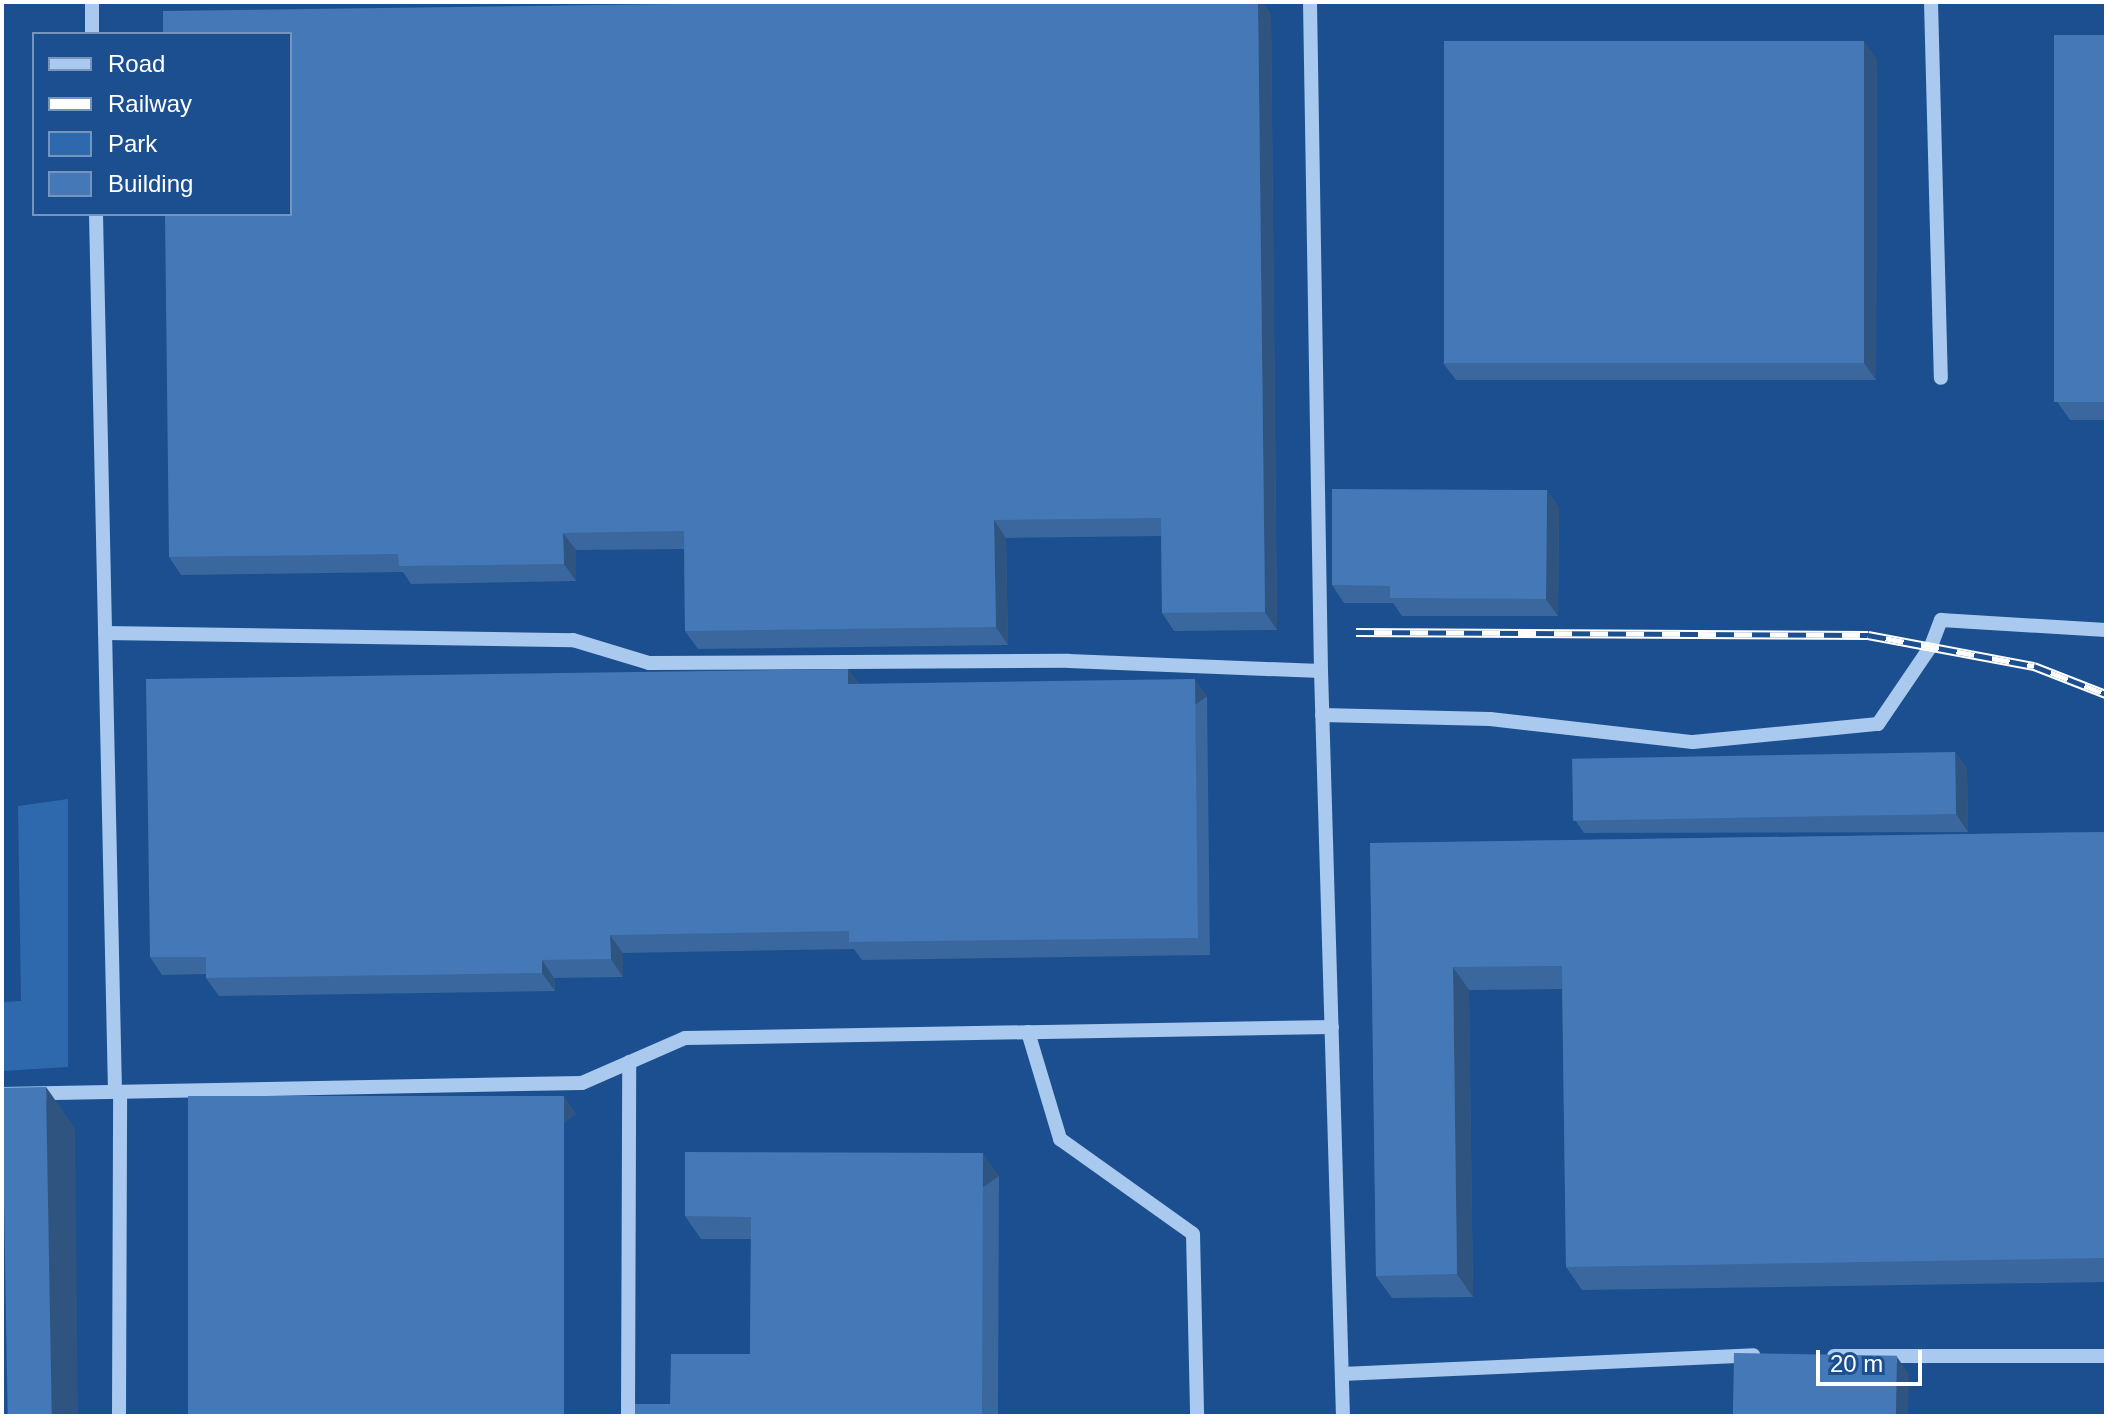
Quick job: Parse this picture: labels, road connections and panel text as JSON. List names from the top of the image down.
{
  "legend": [
    "Road",
    "Railway",
    "Park",
    "Building"
  ],
  "scale_bar": "20 m"
}
